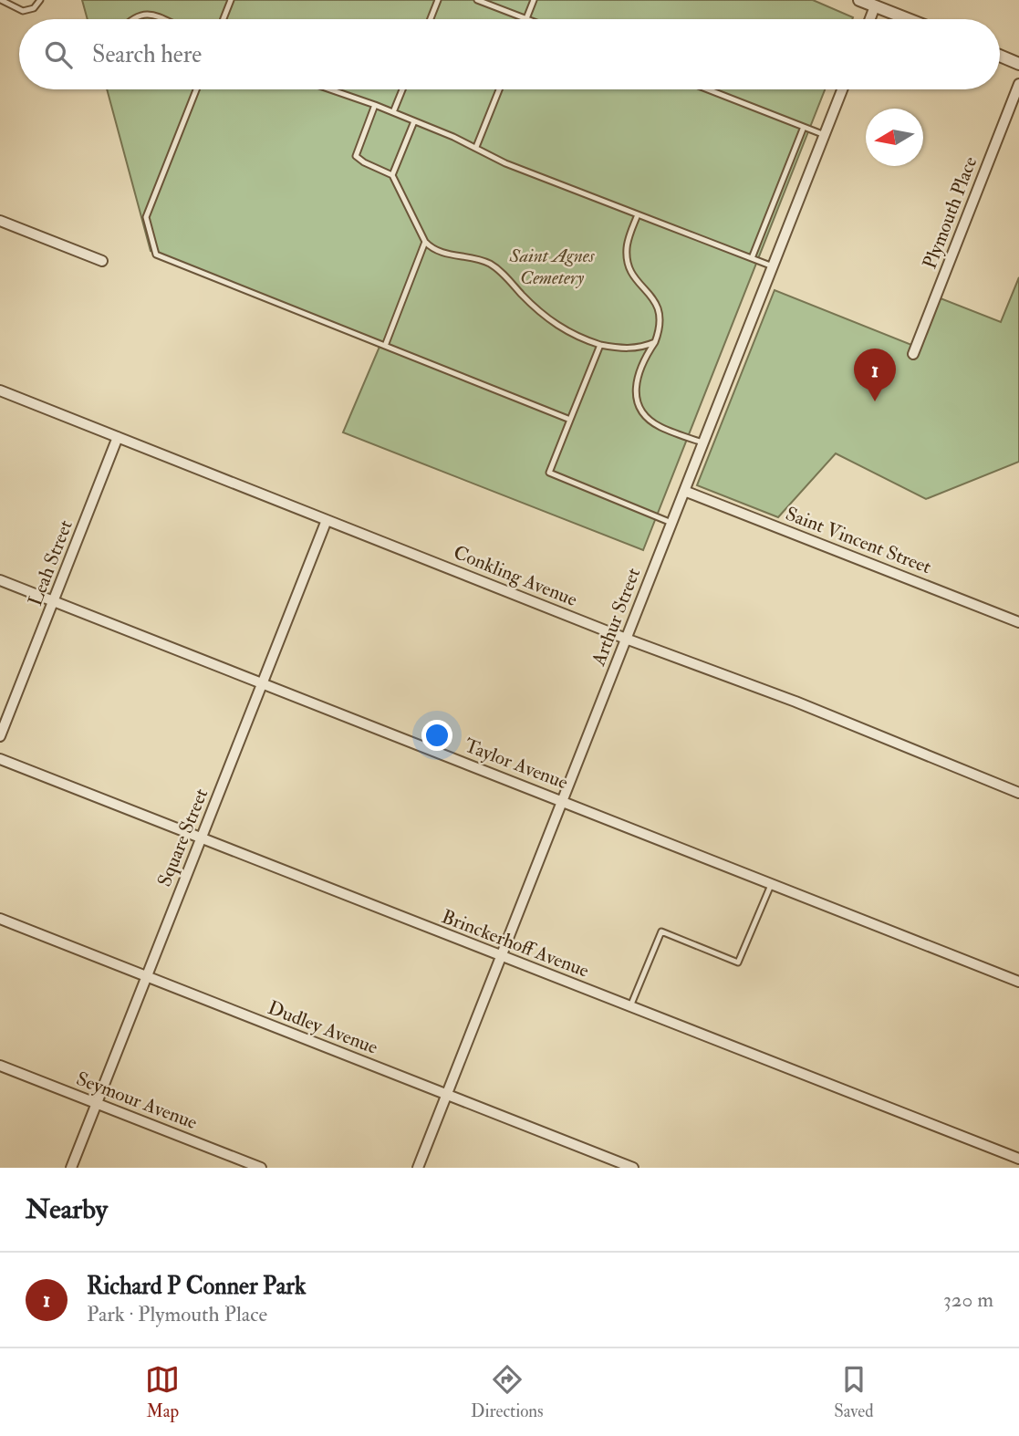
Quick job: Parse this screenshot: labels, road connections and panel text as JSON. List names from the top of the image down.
{
  "streets": {
    "street": [
      "Plymouth Place",
      "Saint Vincent Street",
      "Leah Street",
      "Conkling Avenue",
      "Arthur Street",
      "Taylor Avenue",
      "Square Street",
      "Brinckerhoff Avenue",
      "Dudley Avenue",
      "Seymour Avenue"
    ]
  },
  "crossings": [
    ["Saint Vincent Street", "Arthur Street"],
    ["Leah Street", "Conkling Avenue"],
    ["Leah Street", "Taylor Avenue"],
    ["Conkling Avenue", "Arthur Street"],
    ["Conkling Avenue", "Square Street"],
    ["Arthur Street", "Taylor Avenue"],
    ["Arthur Street", "Brinckerhoff Avenue"],
    ["Arthur Street", "Dudley Avenue"],
    ["Taylor Avenue", "Square Street"],
    ["Square Street", "Brinckerhoff Avenue"],
    ["Square Street", "Dudley Avenue"],
    ["Square Street", "Seymour Avenue"]
  ],
  "parks": ["Saint Agnes Cemetery"],
  "north": "left",
  "page": {
    "search": "Search here",
    "pins": "1",
    "heading": "Nearby",
    "list": [
      {
        "mark": "1",
        "name": "Richard P Conner Park",
        "note": "Park · Plymouth Place",
        "value": "320 m"
      }
    ],
    "nav": ["Map", "Directions", "Saved"]
  }
}
